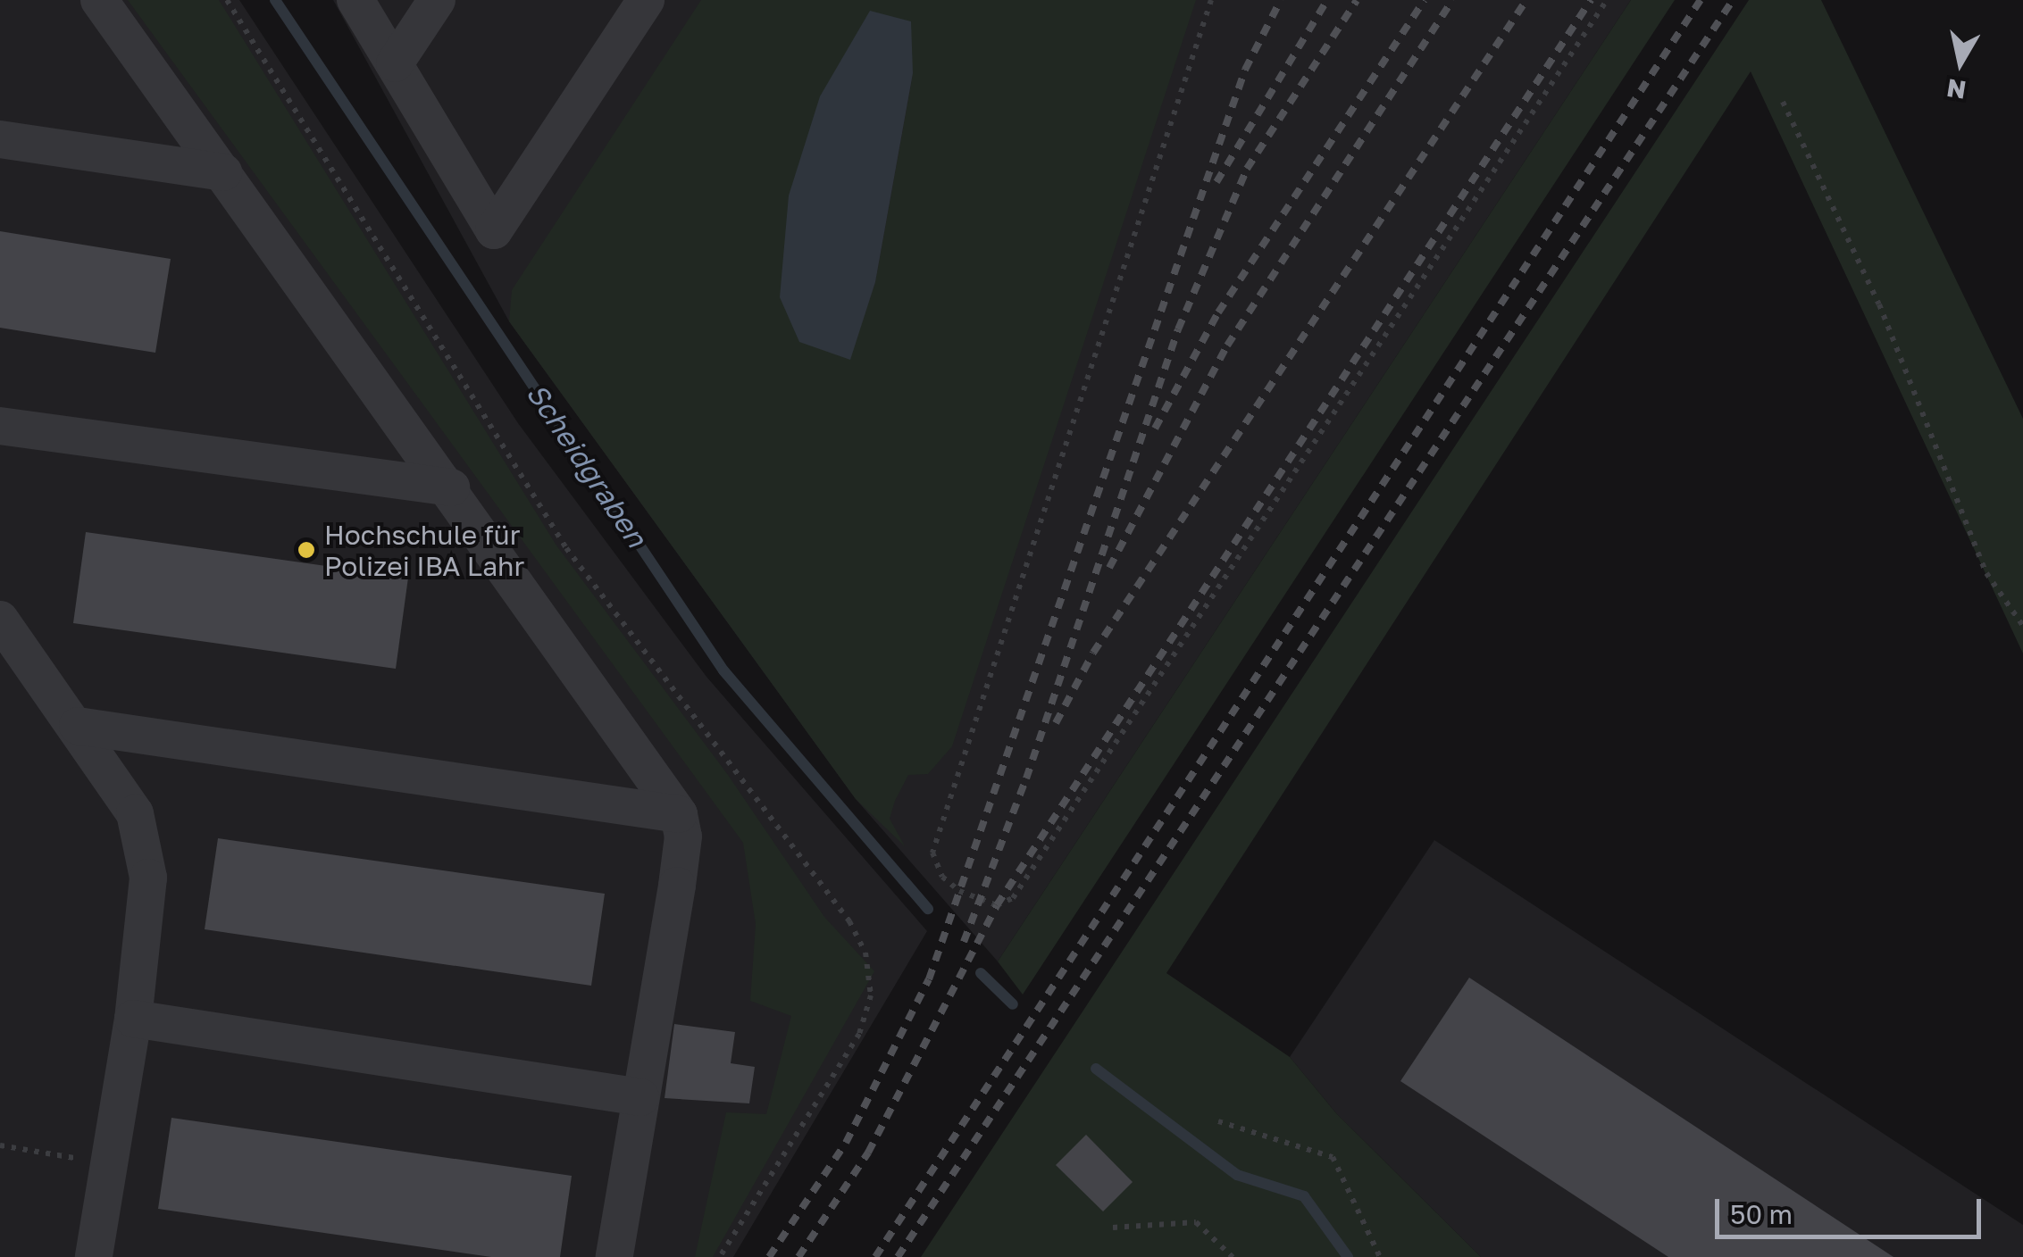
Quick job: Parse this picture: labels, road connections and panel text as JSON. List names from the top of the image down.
{
  "water": ["Scheidgraben"],
  "places": ["Hochschule für Polizei IBA Lahr"],
  "scale_bar": "50 m",
  "north": "bottom"
}
